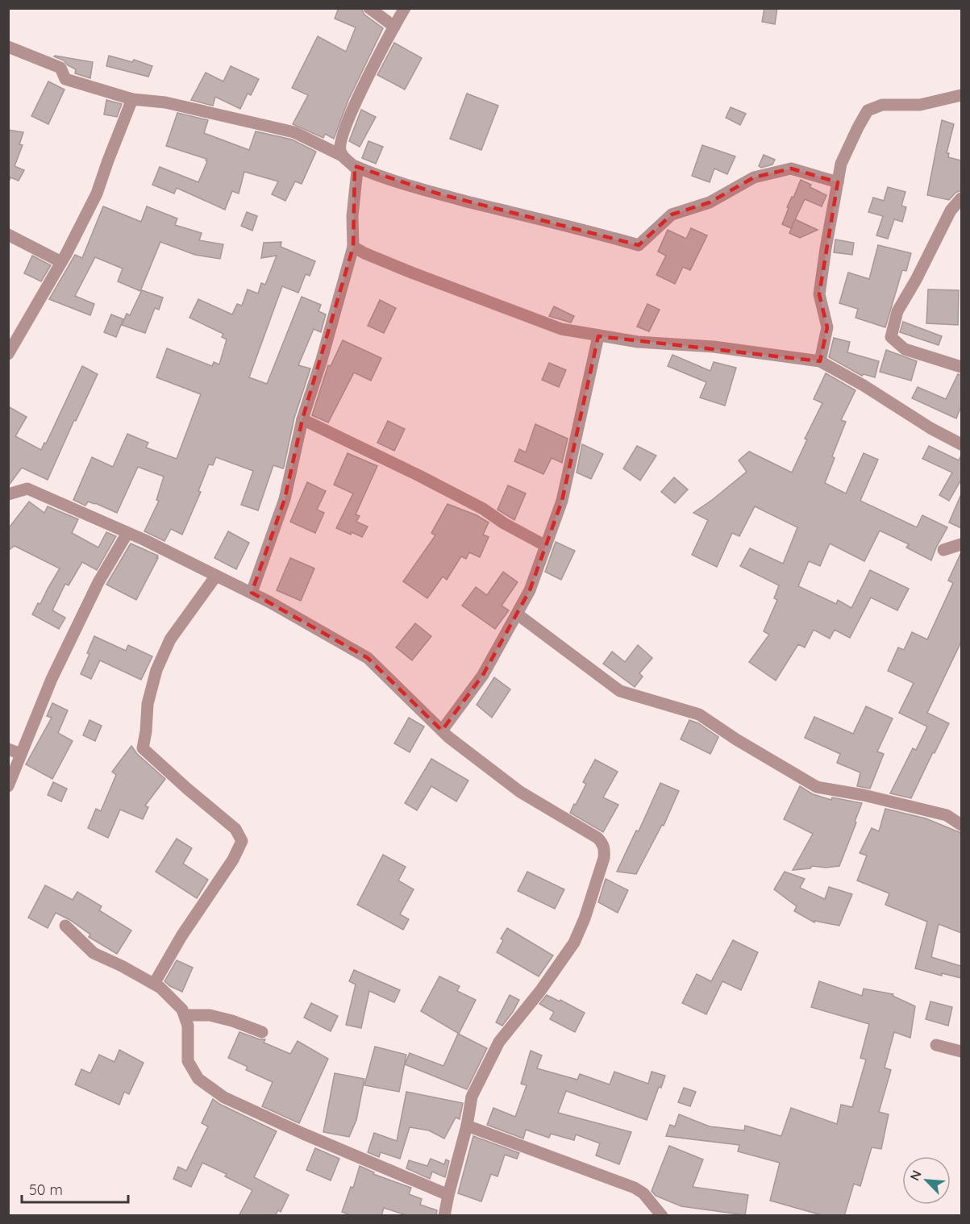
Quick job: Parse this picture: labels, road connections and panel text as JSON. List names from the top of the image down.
{
  "scale_bar": "50 m",
  "north": "top left"
}
